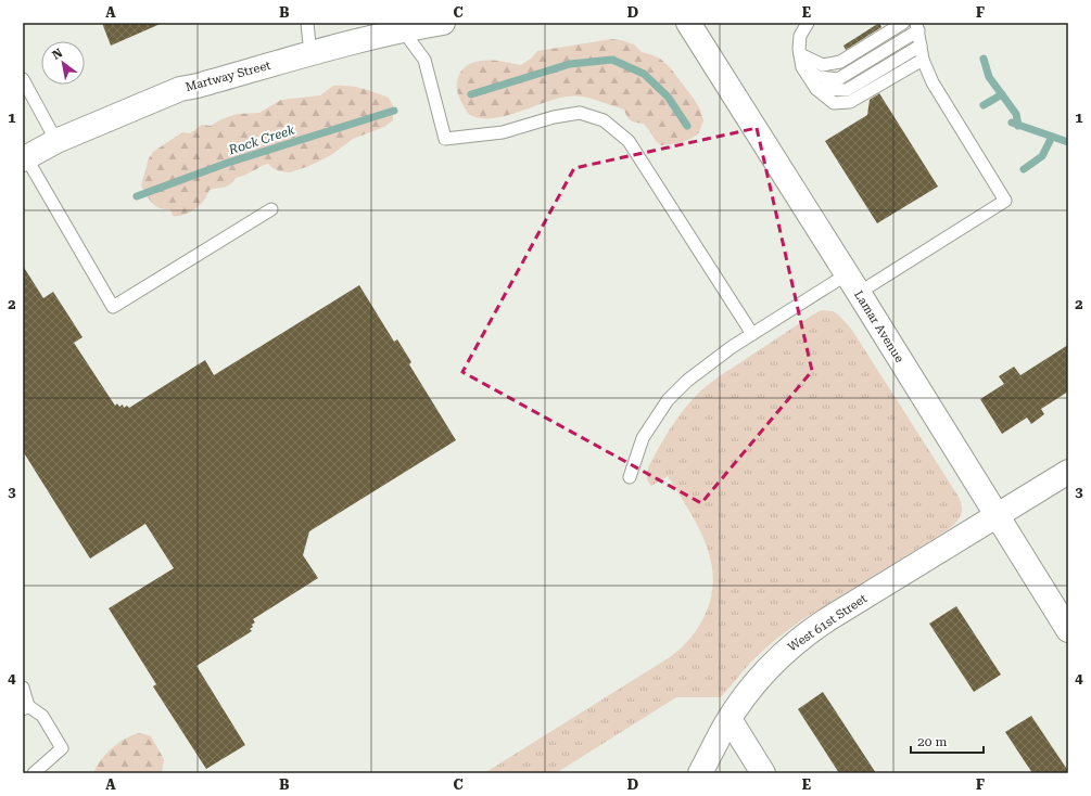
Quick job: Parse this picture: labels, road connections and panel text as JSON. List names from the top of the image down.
{
  "streets": {
    "street": ["Martway Street", "Lamar Avenue", "West 61st Street"]
  },
  "crossings": [
    ["Lamar Avenue", "West 61st Street"]
  ],
  "water": ["Rock Creek"],
  "scale_bar": "20 m",
  "north": "top left",
  "grid": {
    "columns": [
      "A",
      "B",
      "C",
      "D",
      "E",
      "F"
    ],
    "rows": [
      "1",
      "2",
      "3",
      "4"
    ]
  }
}
